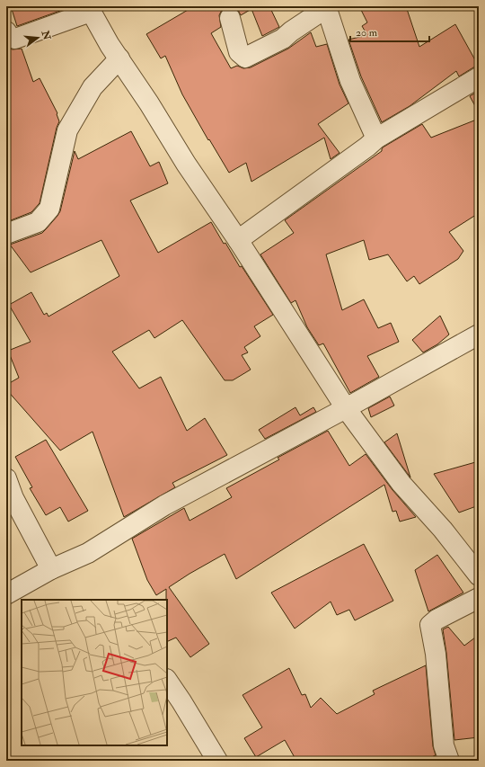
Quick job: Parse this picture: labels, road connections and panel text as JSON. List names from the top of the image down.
{
  "scale_bar": "20 m",
  "north": "right"
}
